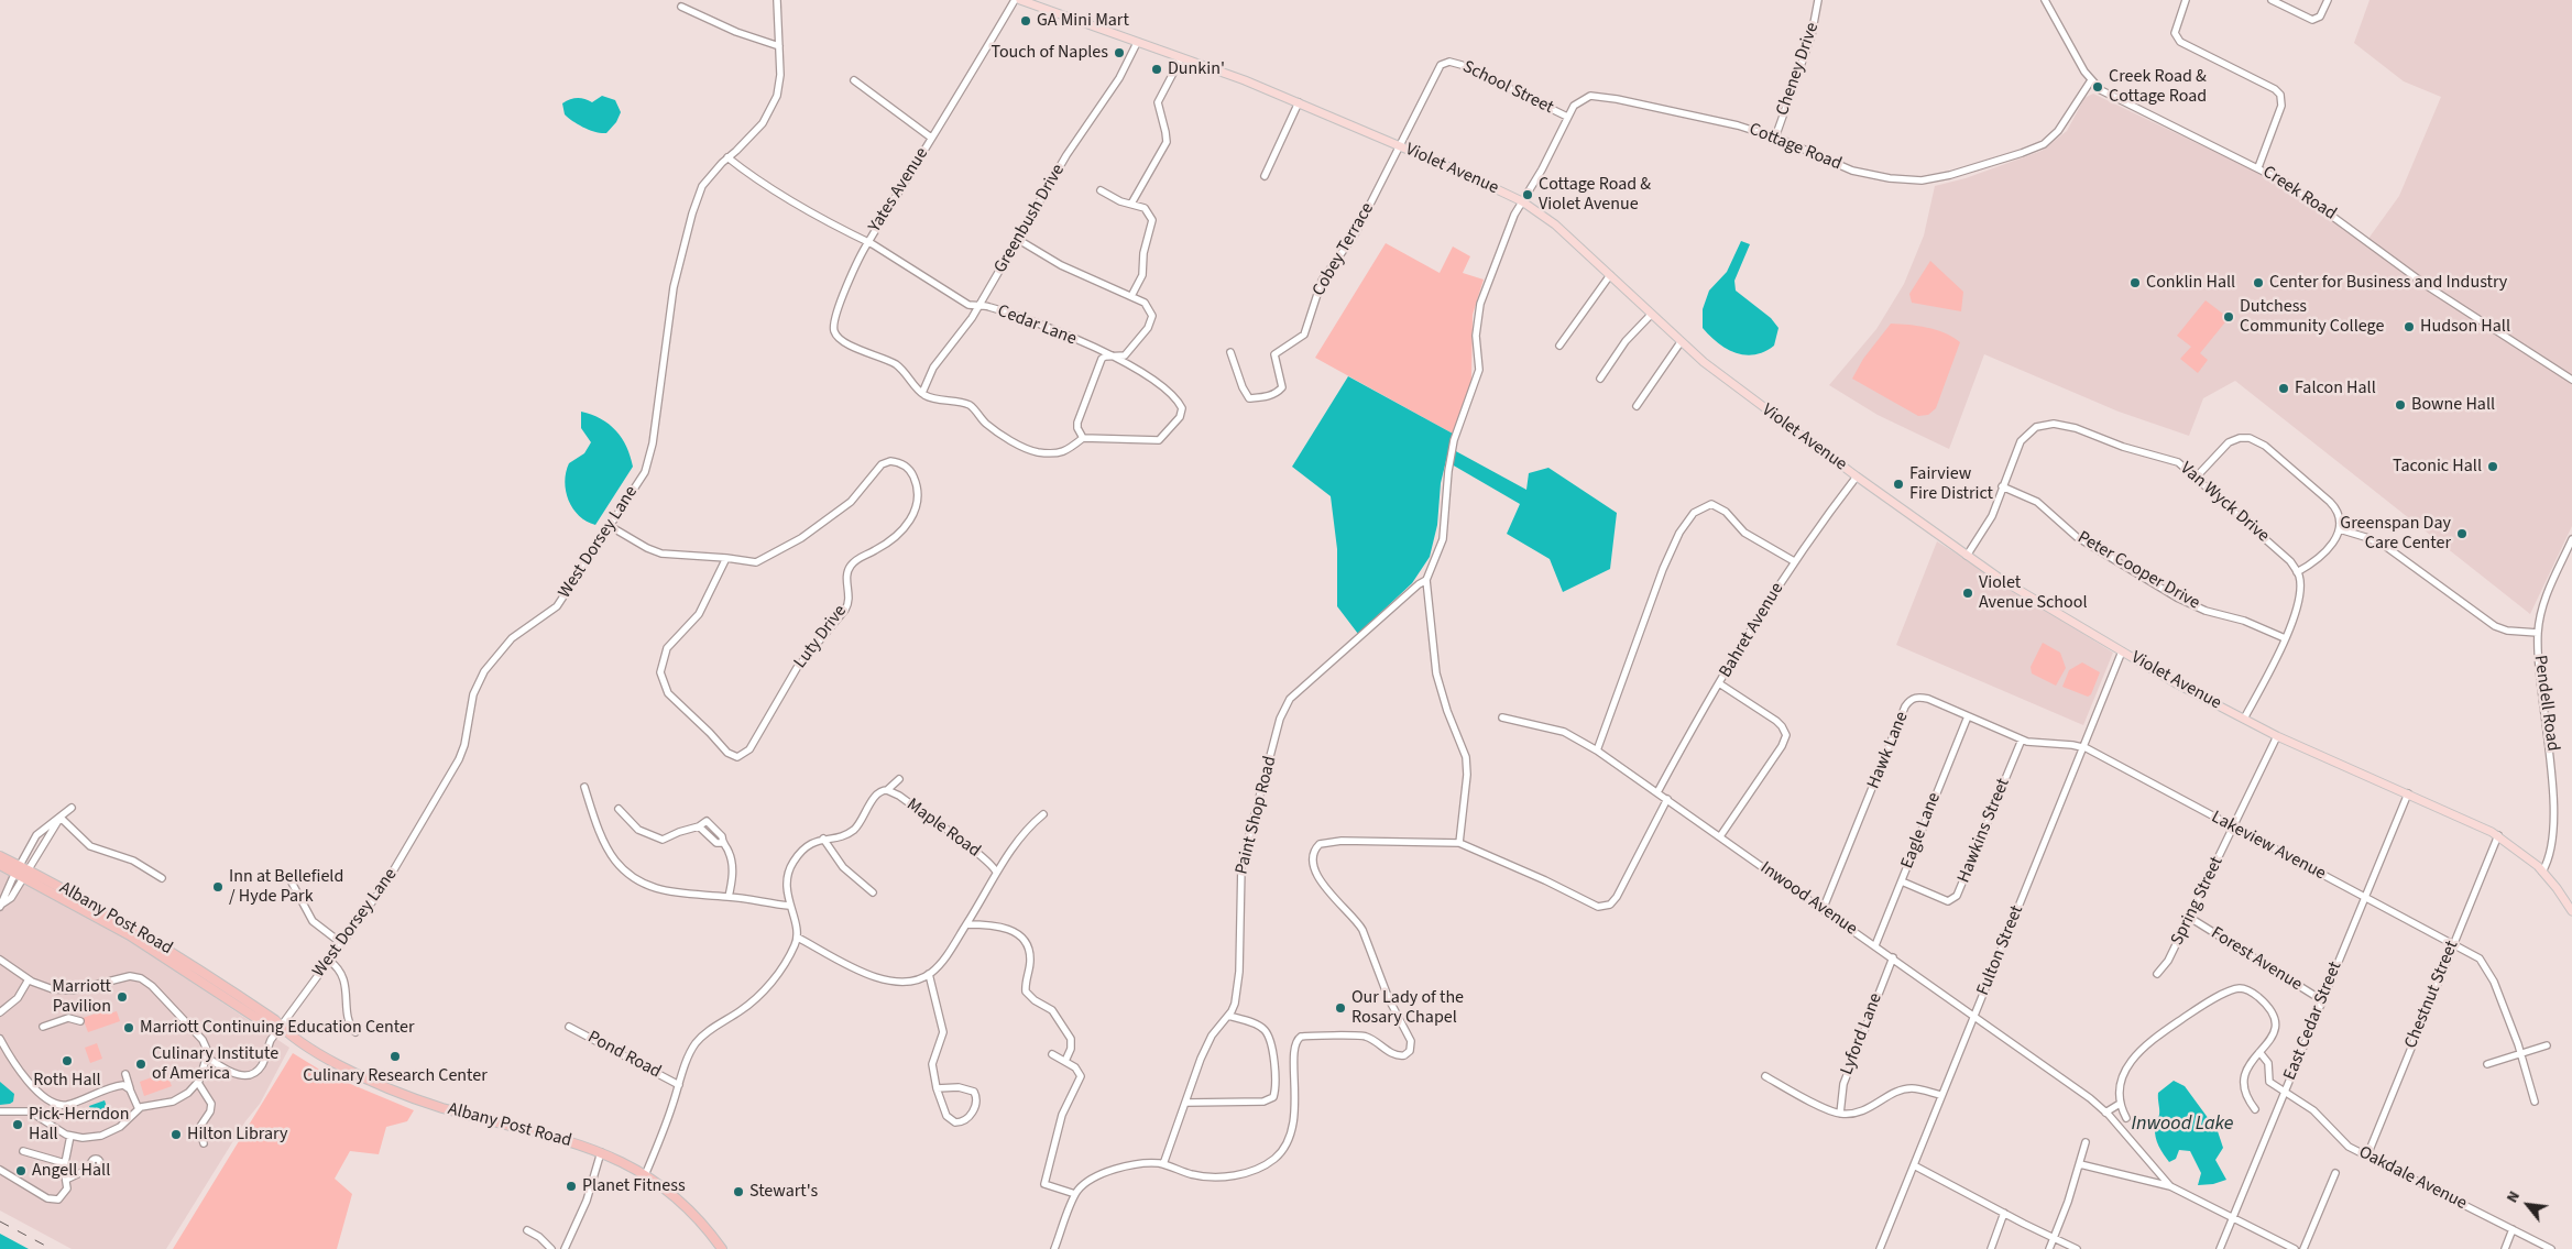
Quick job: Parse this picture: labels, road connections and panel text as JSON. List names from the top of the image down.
{
  "streets": {
    "highway": ["Albany Post Road"],
    "main road": ["Violet Avenue"],
    "street": [
      "Cheney Drive",
      "School Street",
      "Cottage Road",
      "Yates Avenue",
      "Creek Road",
      "Greenbush Drive",
      "Cobey Terrace",
      "Cedar Lane",
      "Van Wyck Drive",
      "West Dorsey Lane",
      "Peter Cooper Drive",
      "Bahret Avenue",
      "Luty Drive",
      "Pendell Road",
      "Hawk Lane",
      "Paint Shop Road",
      "Maple Road",
      "Eagle Lane",
      "Hawkins Street",
      "Lakeview Avenue",
      "Inwood Avenue",
      "Spring Street",
      "Fulton Street",
      "Forest Avenue",
      "Chestnut Street",
      "East Cedar Street",
      "Lyford Lane",
      "Pond Road",
      "Oakdale Avenue"
    ]
  },
  "crossings": [
    ["Cheney Drive", "Cottage Road"],
    ["School Street", "Cottage Road"],
    ["School Street", "Violet Avenue"],
    ["School Street", "Cobey Terrace"],
    ["Cottage Road", "Violet Avenue"],
    ["Cottage Road", "Creek Road"],
    ["Cottage Road", "Paint Shop Road"],
    ["Violet Avenue", "Greenbush Drive"],
    ["Violet Avenue", "Cobey Terrace"],
    ["Violet Avenue", "Van Wyck Drive"],
    ["Violet Avenue", "Bahret Avenue"],
    ["Violet Avenue", "Pendell Road"],
    ["Violet Avenue", "Spring Street"],
    ["Violet Avenue", "Fulton Street"],
    ["Violet Avenue", "Chestnut Street"],
    ["Violet Avenue", "East Cedar Street"],
    ["Yates Avenue", "Cedar Lane"],
    ["Yates Avenue", "West Dorsey Lane"],
    ["Greenbush Drive", "Cedar Lane"],
    ["Van Wyck Drive", "Peter Cooper Drive"],
    ["West Dorsey Lane", "Luty Drive"],
    ["West Dorsey Lane", "Albany Post Road"],
    ["Bahret Avenue", "Inwood Avenue"],
    ["Hawk Lane", "Eagle Lane"],
    ["Hawk Lane", "Hawkins Street"],
    ["Hawk Lane", "Lakeview Avenue"],
    ["Hawk Lane", "Inwood Avenue"],
    ["Hawk Lane", "Fulton Street"],
    ["Eagle Lane", "Hawkins Street"],
    ["Eagle Lane", "Inwood Avenue"],
    ["Lakeview Avenue", "Spring Street"],
    ["Lakeview Avenue", "Fulton Street"],
    ["Lakeview Avenue", "Chestnut Street"],
    ["Lakeview Avenue", "East Cedar Street"],
    ["Inwood Avenue", "Fulton Street"],
    ["Inwood Avenue", "Lyford Lane"],
    ["Spring Street", "Forest Avenue"],
    ["Forest Avenue", "East Cedar Street"],
    ["Chestnut Street", "Oakdale Avenue"],
    ["East Cedar Street", "Oakdale Avenue"]
  ],
  "water": ["Inwood Lake"],
  "places": [
    "GA Mini Mart",
    "Touch of Naples",
    "Dunkin'",
    "Creek Road & Cottage Road",
    "Cottage Road & Violet Avenue",
    "Conklin Hall",
    "Center for Business and Industry",
    "Dutchess Community College",
    "Hudson Hall",
    "Falcon Hall",
    "Bowne Hall",
    "Taconic Hall",
    "Fairview Fire District",
    "Greenspan Day Care Center",
    "Violet Avenue School",
    "Inn at Bellefield / Hyde Park",
    "Marriott Pavilion",
    "Our Lady of the Rosary Chapel",
    "Marriott Continuing Education Center",
    "Culinary Research Center",
    "Roth Hall",
    "Culinary Institute of America",
    "Pick-Herndon Hall",
    "Hilton Library",
    "Angell Hall",
    "Planet Fitness",
    "Stewart's"
  ],
  "north": "top left"
}
